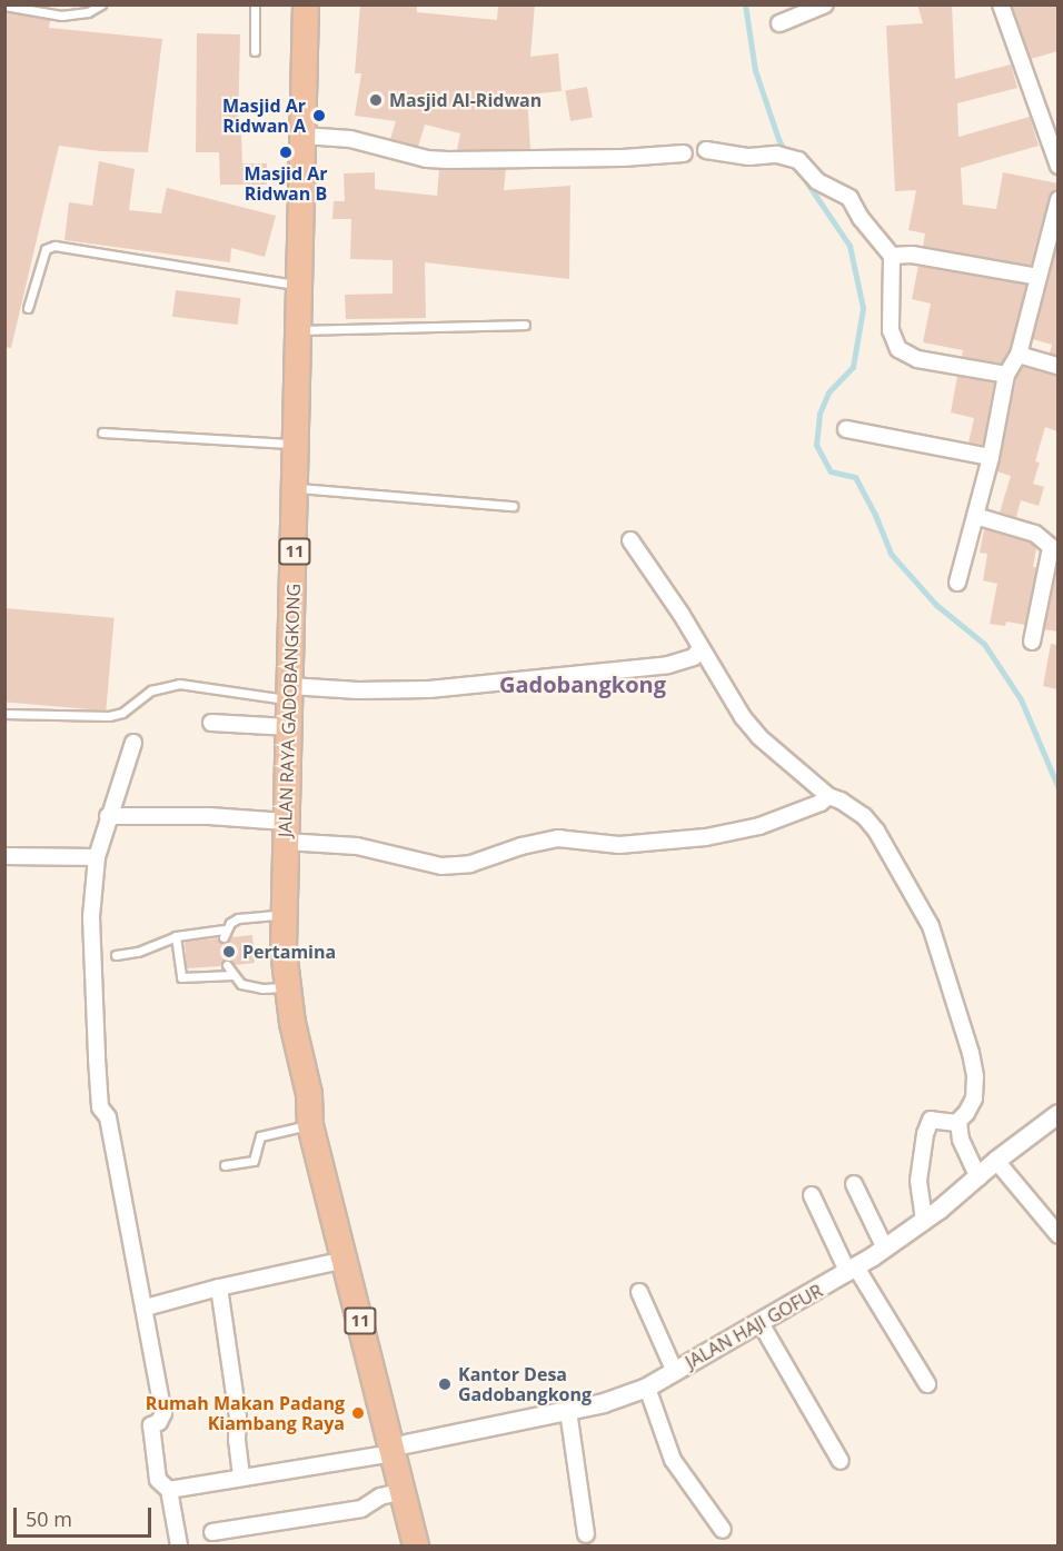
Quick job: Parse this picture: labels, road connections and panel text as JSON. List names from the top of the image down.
{
  "streets": {
    "highway": ["11", "JALAN RAYA GADOBANGKONG"],
    "street": ["JALAN HAJI GOFUR"]
  },
  "crossings": [
    ["JALAN RAYA GADOBANGKONG", "JALAN HAJI GOFUR"]
  ],
  "districts": ["Gadobangkong"],
  "places": [
    "Masjid Al-Ridwan",
    "Masjid Ar Ridwan A",
    "Masjid Ar Ridwan B",
    "Pertamina",
    "Kantor Desa Gadobangkong",
    "Rumah Makan Padang Kiambang Raya"
  ],
  "scale_bar": "50 m"
}
